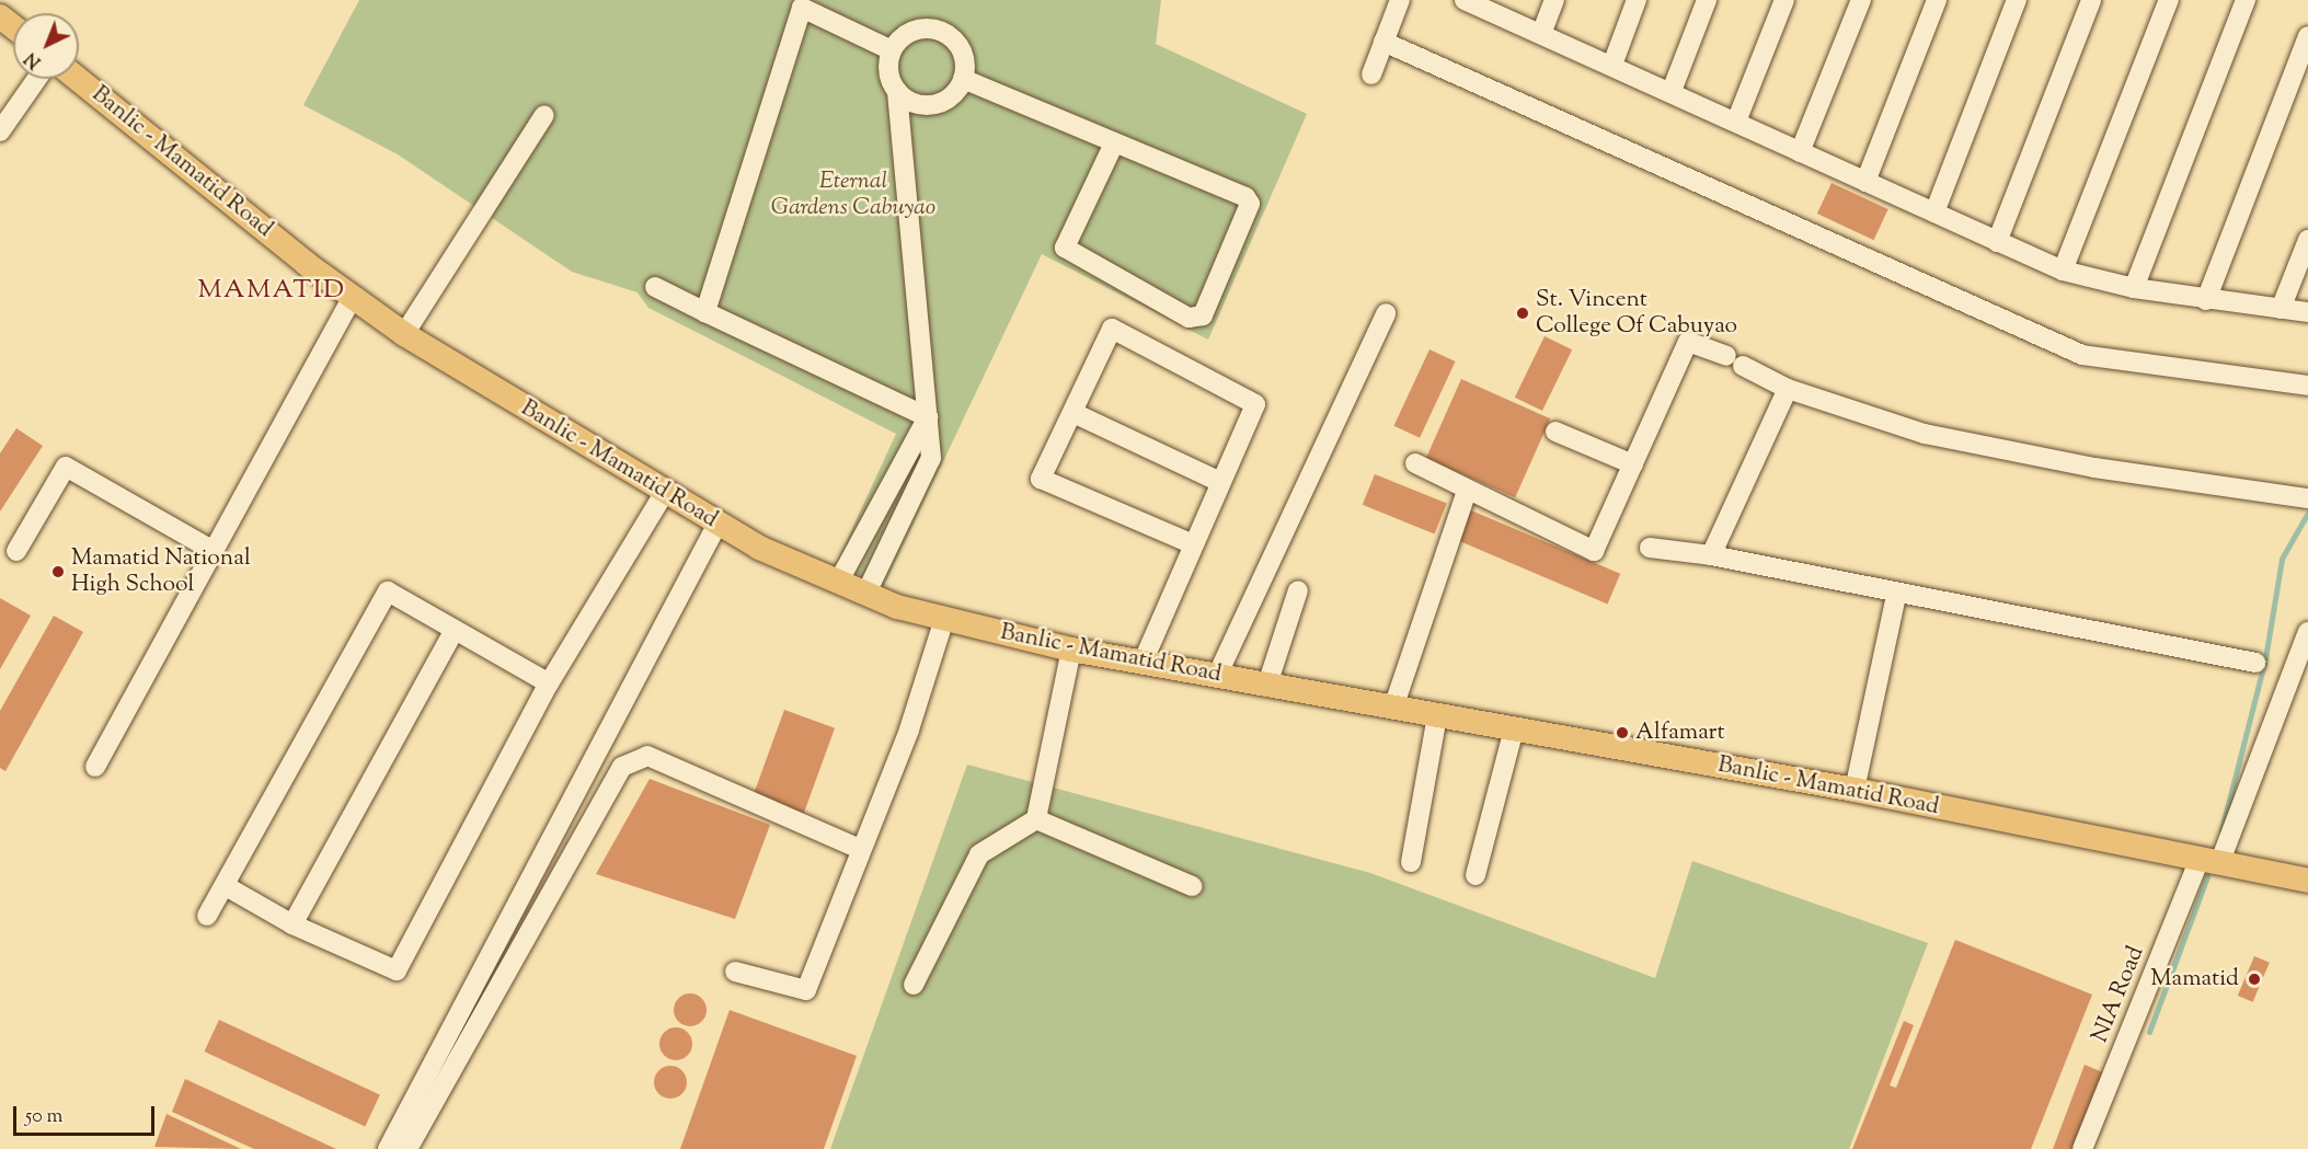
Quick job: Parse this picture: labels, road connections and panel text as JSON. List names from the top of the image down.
{
  "streets": {
    "main road": ["Banlic - Mamatid Road"],
    "street": ["NIA Road"]
  },
  "crossings": [
    ["Banlic - Mamatid Road", "NIA Road"]
  ],
  "districts": ["MAMATID"],
  "parks": ["Eternal Gardens Cabuyao"],
  "places": [
    "St. Vincent College Of Cabuyao",
    "Mamatid National High School",
    "Alfamart",
    "Mamatid"
  ],
  "scale_bar": "50 m",
  "north": "bottom left"
}
